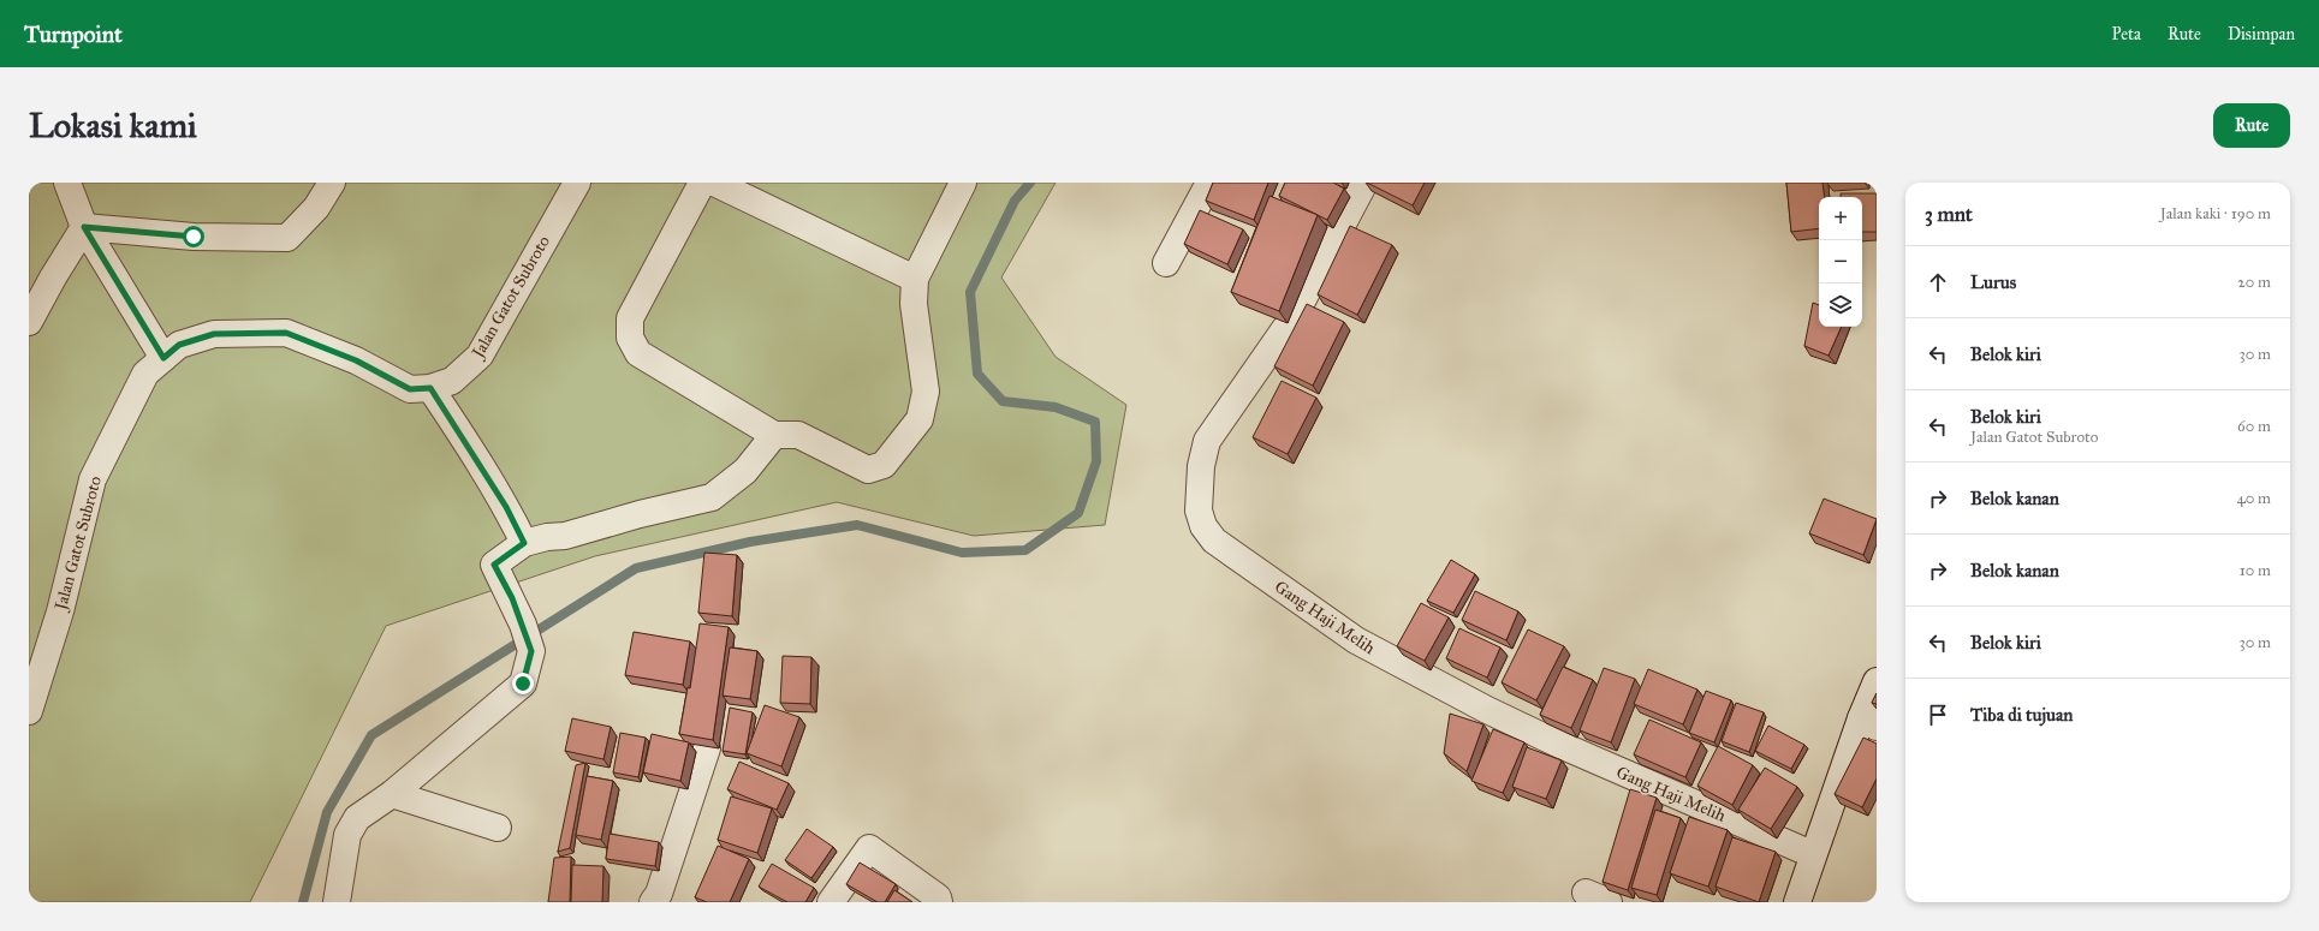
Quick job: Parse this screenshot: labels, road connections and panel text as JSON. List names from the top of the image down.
{
  "streets": {
    "street": ["Jalan Gatot Subroto", "Gang Haji Melih"]
  },
  "page": {
    "header": "Turnpoint",
    "nav": ["Peta", "Rute", "Disimpan"],
    "buttons": "Rute",
    "title": "Lokasi kami",
    "heading": ["3 mnt", "Jalan kaki · 190 m"],
    "map_buttons": ["+", "−"],
    "list": [
      ["Lurus", "20 m"],
      ["Belok kiri", "30 m"],
      ["Belok kiri", "Jalan Gatot Subroto", "60 m"],
      ["Belok kanan", "40 m"],
      ["Belok kanan", "10 m"],
      ["Belok kiri", "30 m"],
      "Tiba di tujuan"
    ]
  }
}
